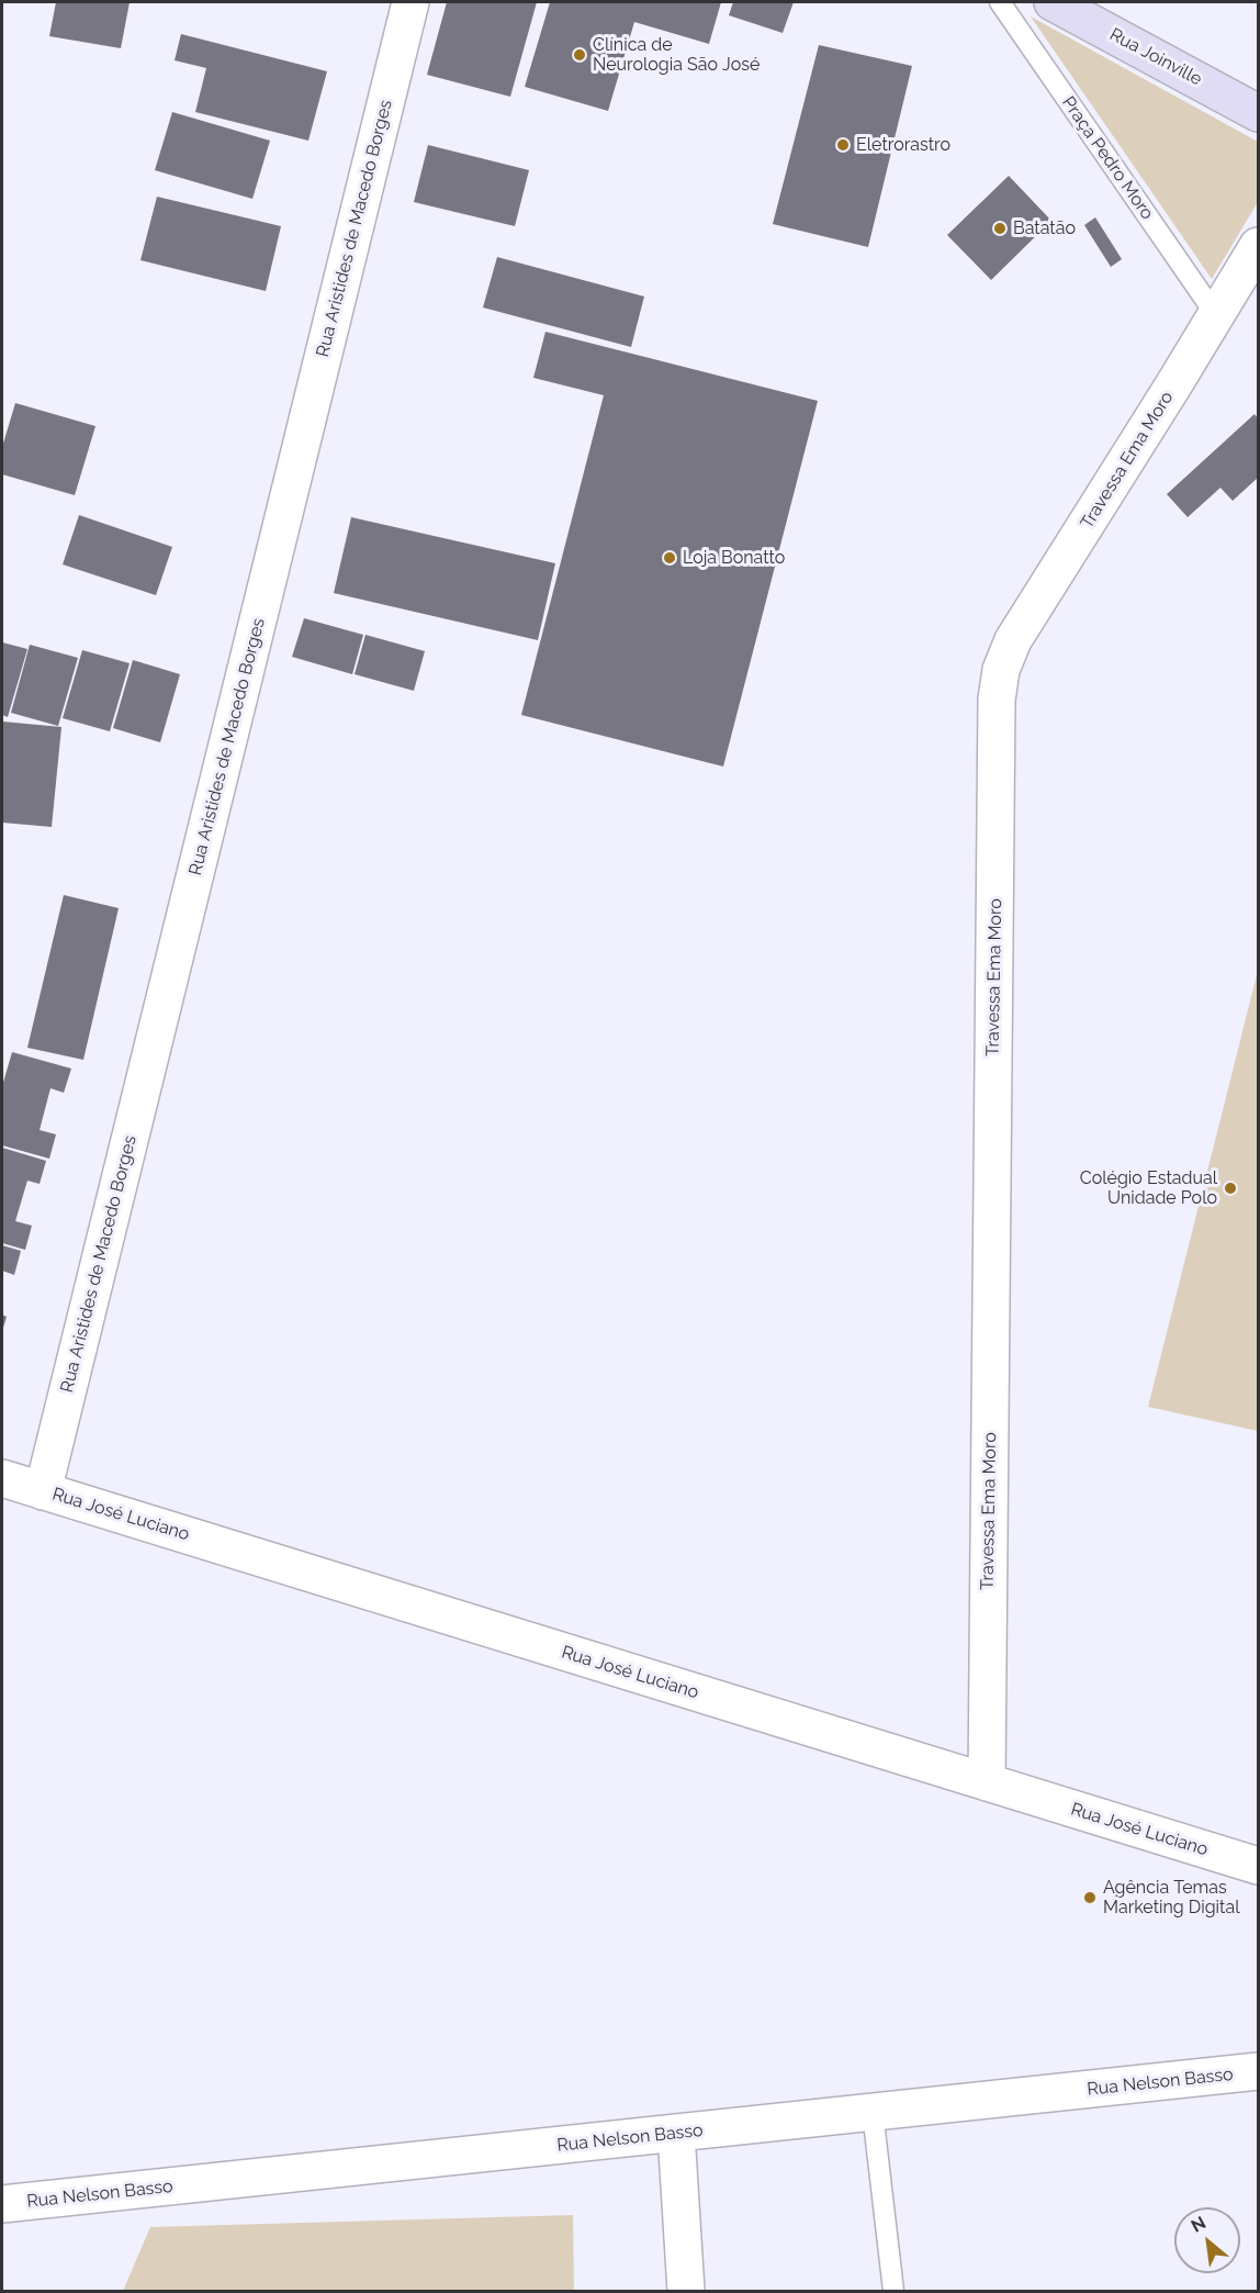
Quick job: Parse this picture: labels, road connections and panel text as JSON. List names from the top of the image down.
{
  "streets": {
    "main road": ["Rua Joinville"],
    "street": [
      "Rua Aristides de Macedo Borges",
      "Travessa Ema Moro",
      "Rua José Luciano",
      "Rua Nelson Basso"
    ],
    "lane": ["Praça Pedro Moro"]
  },
  "crossings": [
    ["Praça Pedro Moro", "Travessa Ema Moro"],
    ["Rua Aristides de Macedo Borges", "Rua José Luciano"],
    ["Travessa Ema Moro", "Rua José Luciano"]
  ],
  "places": [
    "Clínica de Neurologia São José",
    "Eletrorastro",
    "Batatão",
    "Loja Bonatto",
    "Colégio Estadual Unidade Polo",
    "Agência Temas Marketing Digital"
  ],
  "north": "top left"
}
